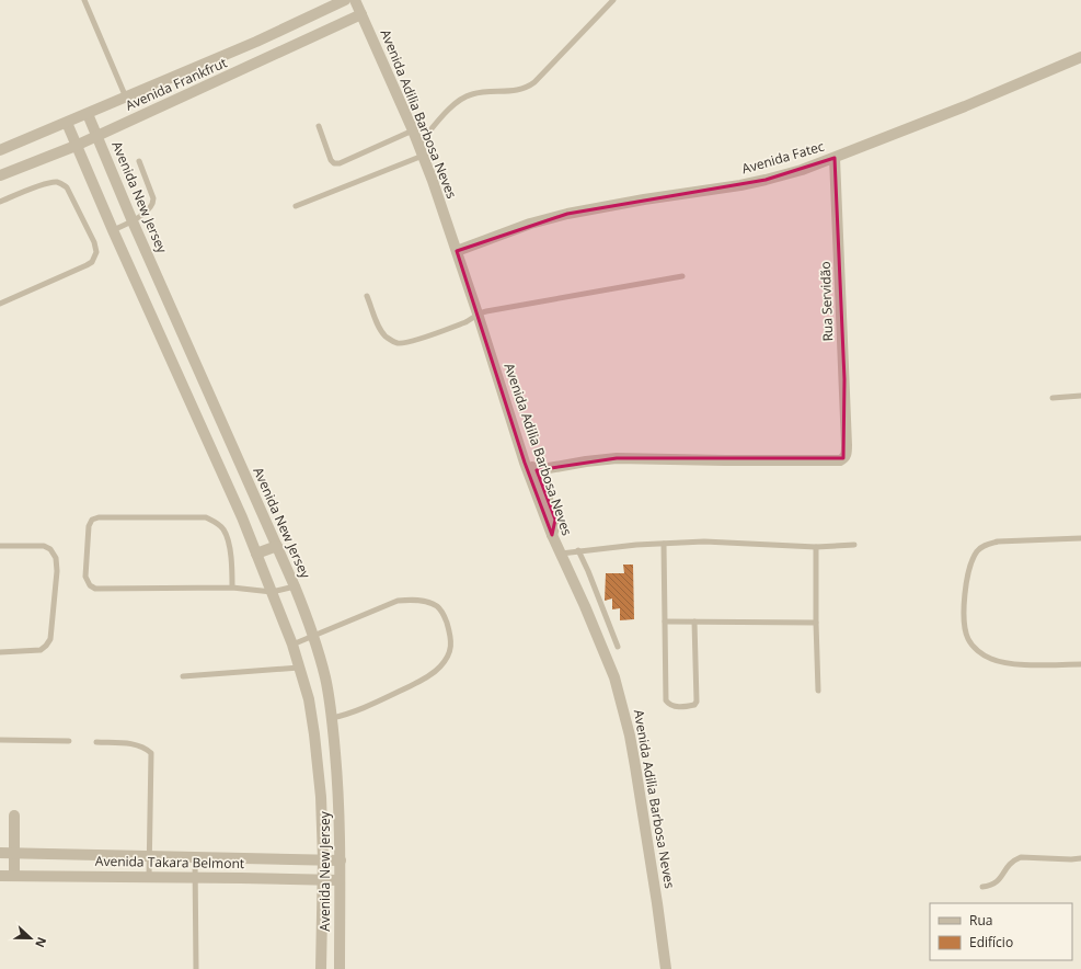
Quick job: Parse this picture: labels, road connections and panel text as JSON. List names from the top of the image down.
{
  "streets": {
    "street": [
      "Avenida Frankfrut",
      "Avenida Adilia Barbosa Neves",
      "Avenida Fatec",
      "Avenida New Jersey",
      "Rua Servidão",
      "Avenida Takara Belmont"
    ]
  },
  "crossings": [
    ["Avenida Frankfrut", "Avenida Adilia Barbosa Neves"],
    ["Avenida Frankfrut", "Avenida New Jersey"],
    ["Avenida Adilia Barbosa Neves", "Avenida Fatec"],
    ["Avenida Fatec", "Rua Servidão"],
    ["Avenida New Jersey", "Avenida Takara Belmont"]
  ],
  "legend": ["Rua", "Edifício"],
  "north": "right"
}
